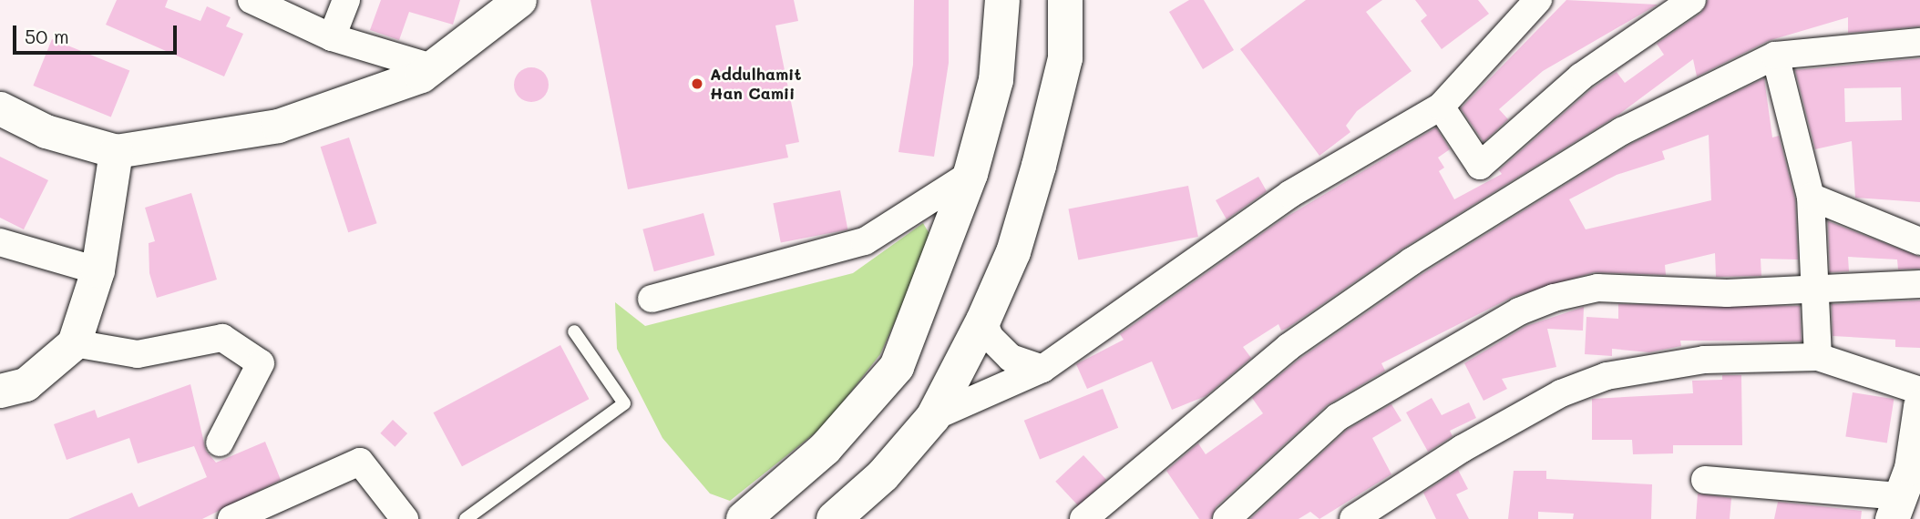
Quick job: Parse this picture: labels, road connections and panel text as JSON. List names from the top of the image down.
{
  "places": ["Addulhamit Han Camii"],
  "scale_bar": "50 m"
}
